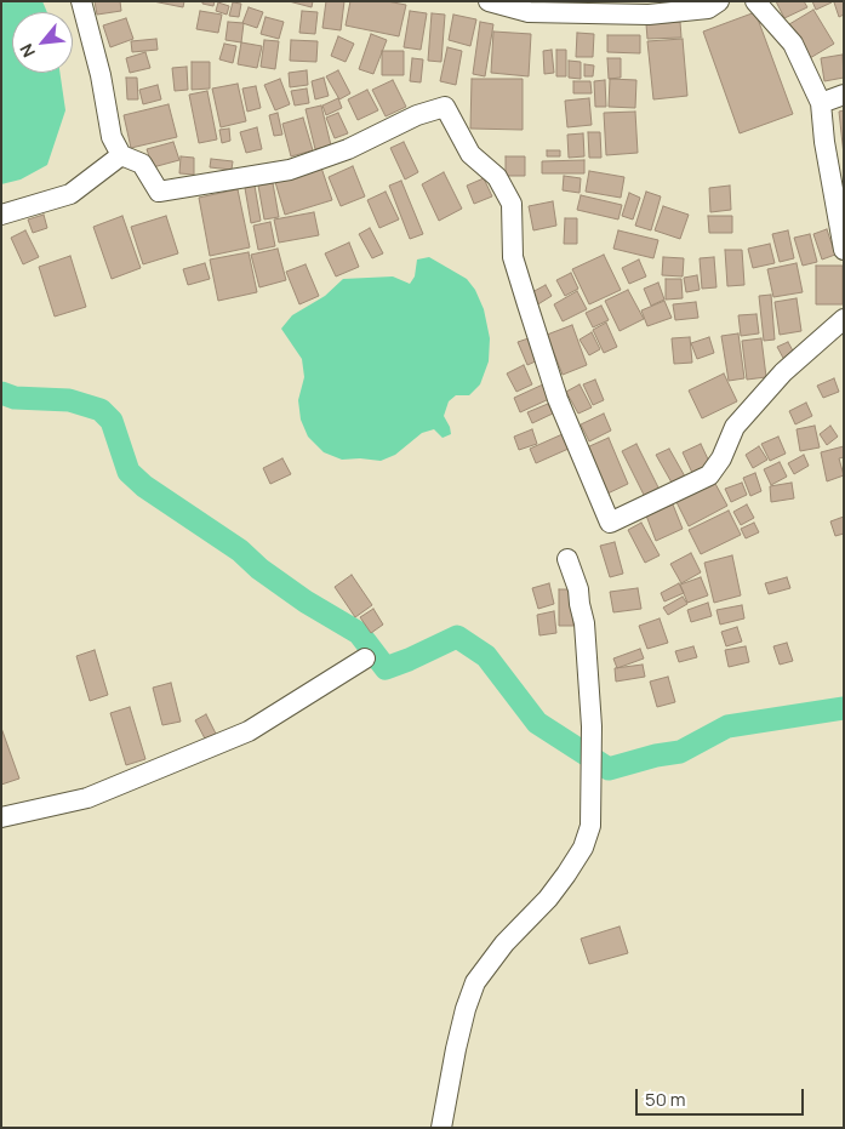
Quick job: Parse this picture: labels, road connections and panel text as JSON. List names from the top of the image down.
{
  "scale_bar": "50 m",
  "north": "bottom left"
}
